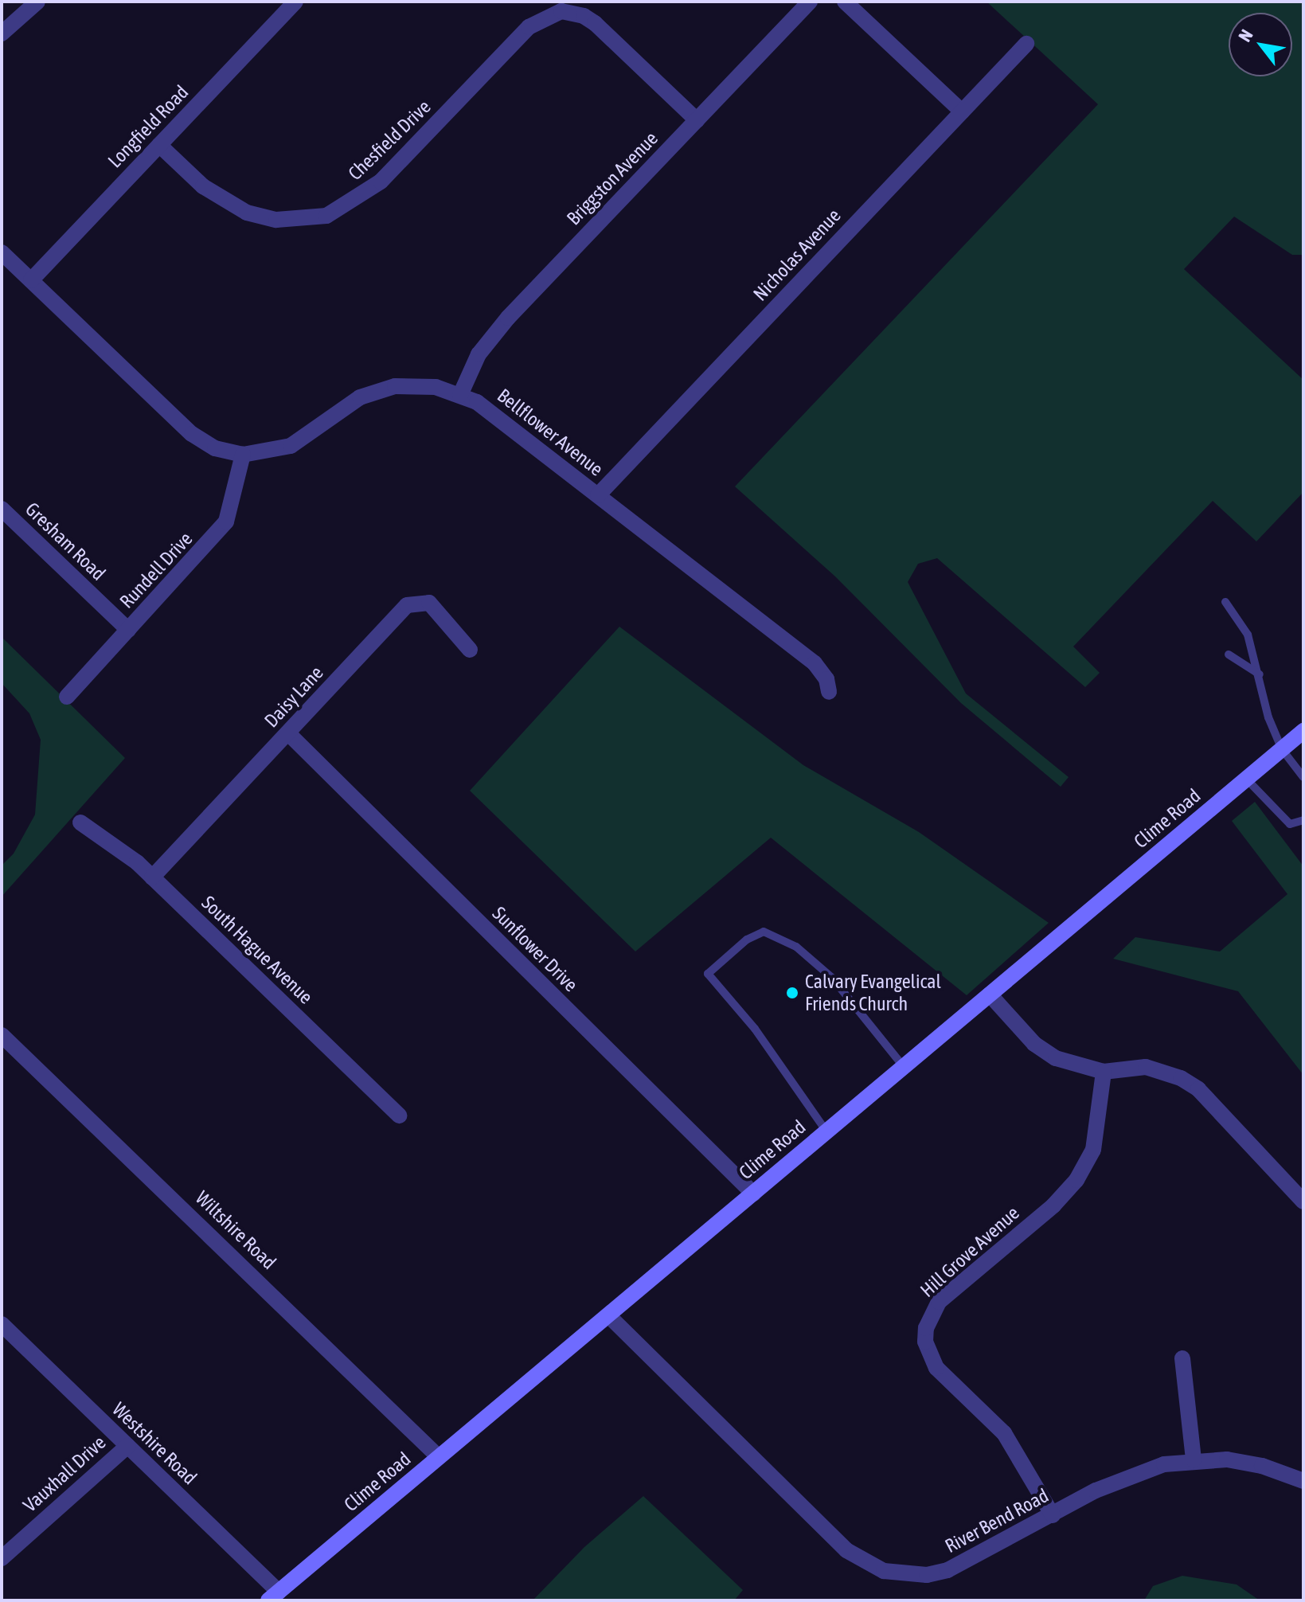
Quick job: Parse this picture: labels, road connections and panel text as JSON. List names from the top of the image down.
{
  "streets": {
    "main road": ["Clime Road"],
    "street": [
      "Longfield Road",
      "Chesfield Drive",
      "Briggston Avenue",
      "Nicholas Avenue",
      "Bellflower Avenue",
      "Gresham Road",
      "Rundell Drive",
      "Daisy Lane",
      "Sunflower Drive",
      "South Hague Avenue",
      "Wiltshire Road",
      "Hill Grove Avenue",
      "Westshire Road",
      "Vauxhall Drive",
      "River Bend Road"
    ]
  },
  "crossings": [
    ["Longfield Road", "Chesfield Drive"],
    ["Longfield Road", "Bellflower Avenue"],
    ["Chesfield Drive", "Briggston Avenue"],
    ["Briggston Avenue", "Bellflower Avenue"],
    ["Nicholas Avenue", "Bellflower Avenue"],
    ["Bellflower Avenue", "Rundell Drive"],
    ["Gresham Road", "Rundell Drive"],
    ["Daisy Lane", "Sunflower Drive"],
    ["Daisy Lane", "South Hague Avenue"],
    ["Clime Road", "Sunflower Drive"],
    ["Clime Road", "Wiltshire Road"],
    ["Clime Road", "Westshire Road"],
    ["Clime Road", "River Bend Road"],
    ["Hill Grove Avenue", "River Bend Road"],
    ["Westshire Road", "Vauxhall Drive"]
  ],
  "places": ["Calvary Evangelical Friends Church"],
  "north": "top left"
}
